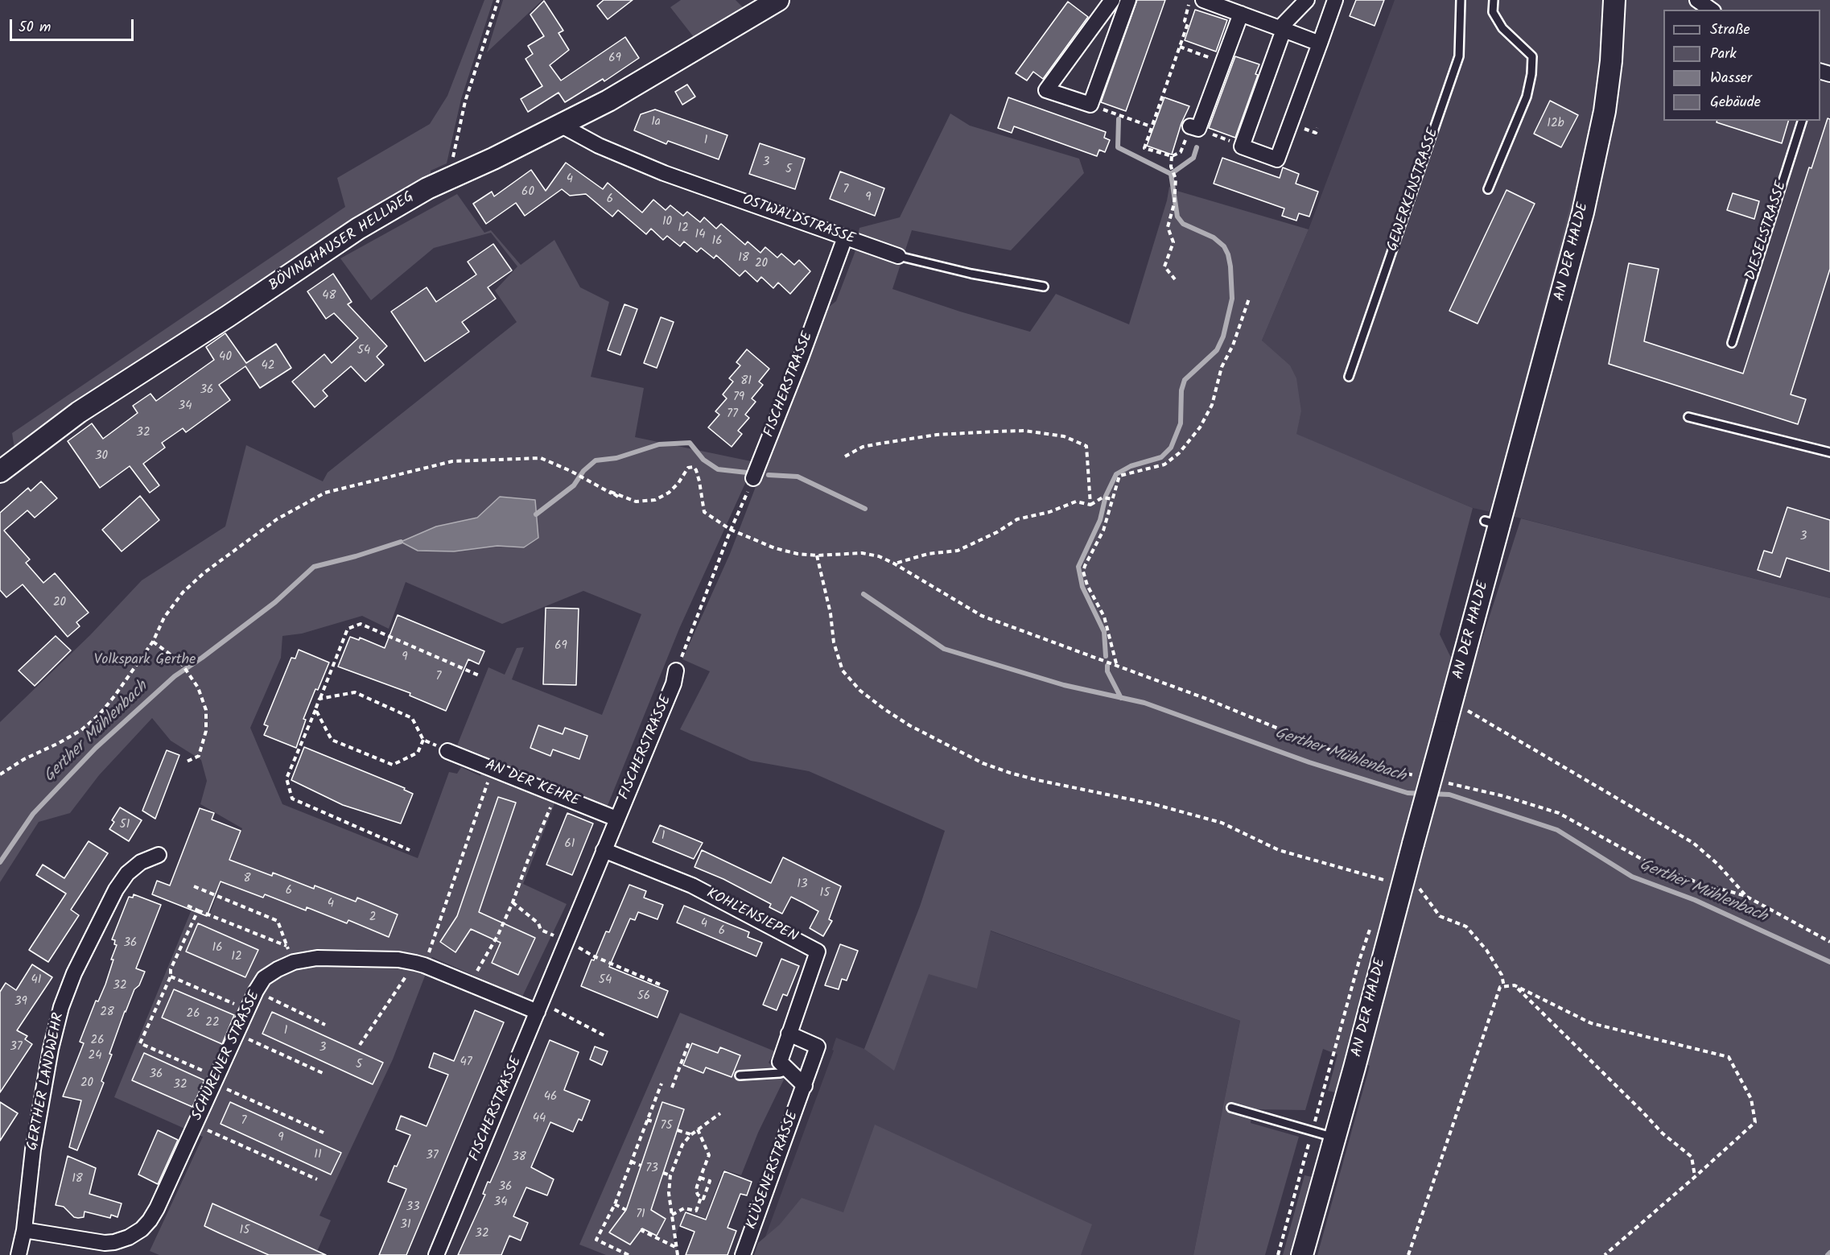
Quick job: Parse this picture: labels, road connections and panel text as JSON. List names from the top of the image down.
{
  "streets": {
    "street": [
      "OSTWALDSTRASSE",
      "BÖVINGHAUSER HELLWEG",
      "AN DER HALDE",
      "FISCHERSTRASSE",
      "AN DER KEHRE",
      "KOHLENSIEPEN",
      "SCHÜRENER STRASSE",
      "GERTHER LANDWEHR",
      "KLÜSENERSTRASSE"
    ],
    "lane": ["GEWERKENSTRASSE", "DIESELSTRASSE"]
  },
  "crossings": [
    ["OSTWALDSTRASSE", "BÖVINGHAUSER HELLWEG"],
    ["OSTWALDSTRASSE", "FISCHERSTRASSE"],
    ["FISCHERSTRASSE", "AN DER KEHRE"],
    ["FISCHERSTRASSE", "KOHLENSIEPEN"],
    ["FISCHERSTRASSE", "SCHÜRENER STRASSE"],
    ["KOHLENSIEPEN", "KLÜSENERSTRASSE"],
    ["SCHÜRENER STRASSE", "GERTHER LANDWEHR"]
  ],
  "water": ["Gerther Mühlenbach"],
  "parks": ["Volkspark Gerthe"],
  "house_numbers": [
    "69",
    "1a",
    "12b",
    "1",
    "3",
    "5",
    "4",
    "7",
    "60",
    "9",
    "6",
    "10",
    "12",
    "14",
    "16",
    "18",
    "20",
    "48",
    "54",
    "40",
    "42",
    "81",
    "36",
    "79",
    "34",
    "77",
    "32",
    "30",
    "3",
    "20",
    "69",
    "9",
    "7",
    "51",
    "1",
    "61",
    "8",
    "13",
    "6",
    "15",
    "4",
    "2",
    "4",
    "6",
    "36",
    "16",
    "12",
    "41",
    "54",
    "32",
    "56",
    "39",
    "28",
    "26",
    "22",
    "1",
    "26",
    "37",
    "3",
    "24",
    "47",
    "5",
    "36",
    "20",
    "32",
    "46",
    "44",
    "7",
    "75",
    "9",
    "11",
    "37",
    "38",
    "73",
    "18",
    "36",
    "34",
    "33",
    "71",
    "31",
    "15",
    "32"
  ],
  "legend": [
    "Straße",
    "Park",
    "Wasser",
    "Gebäude"
  ],
  "scale_bar": "50 m"
}
